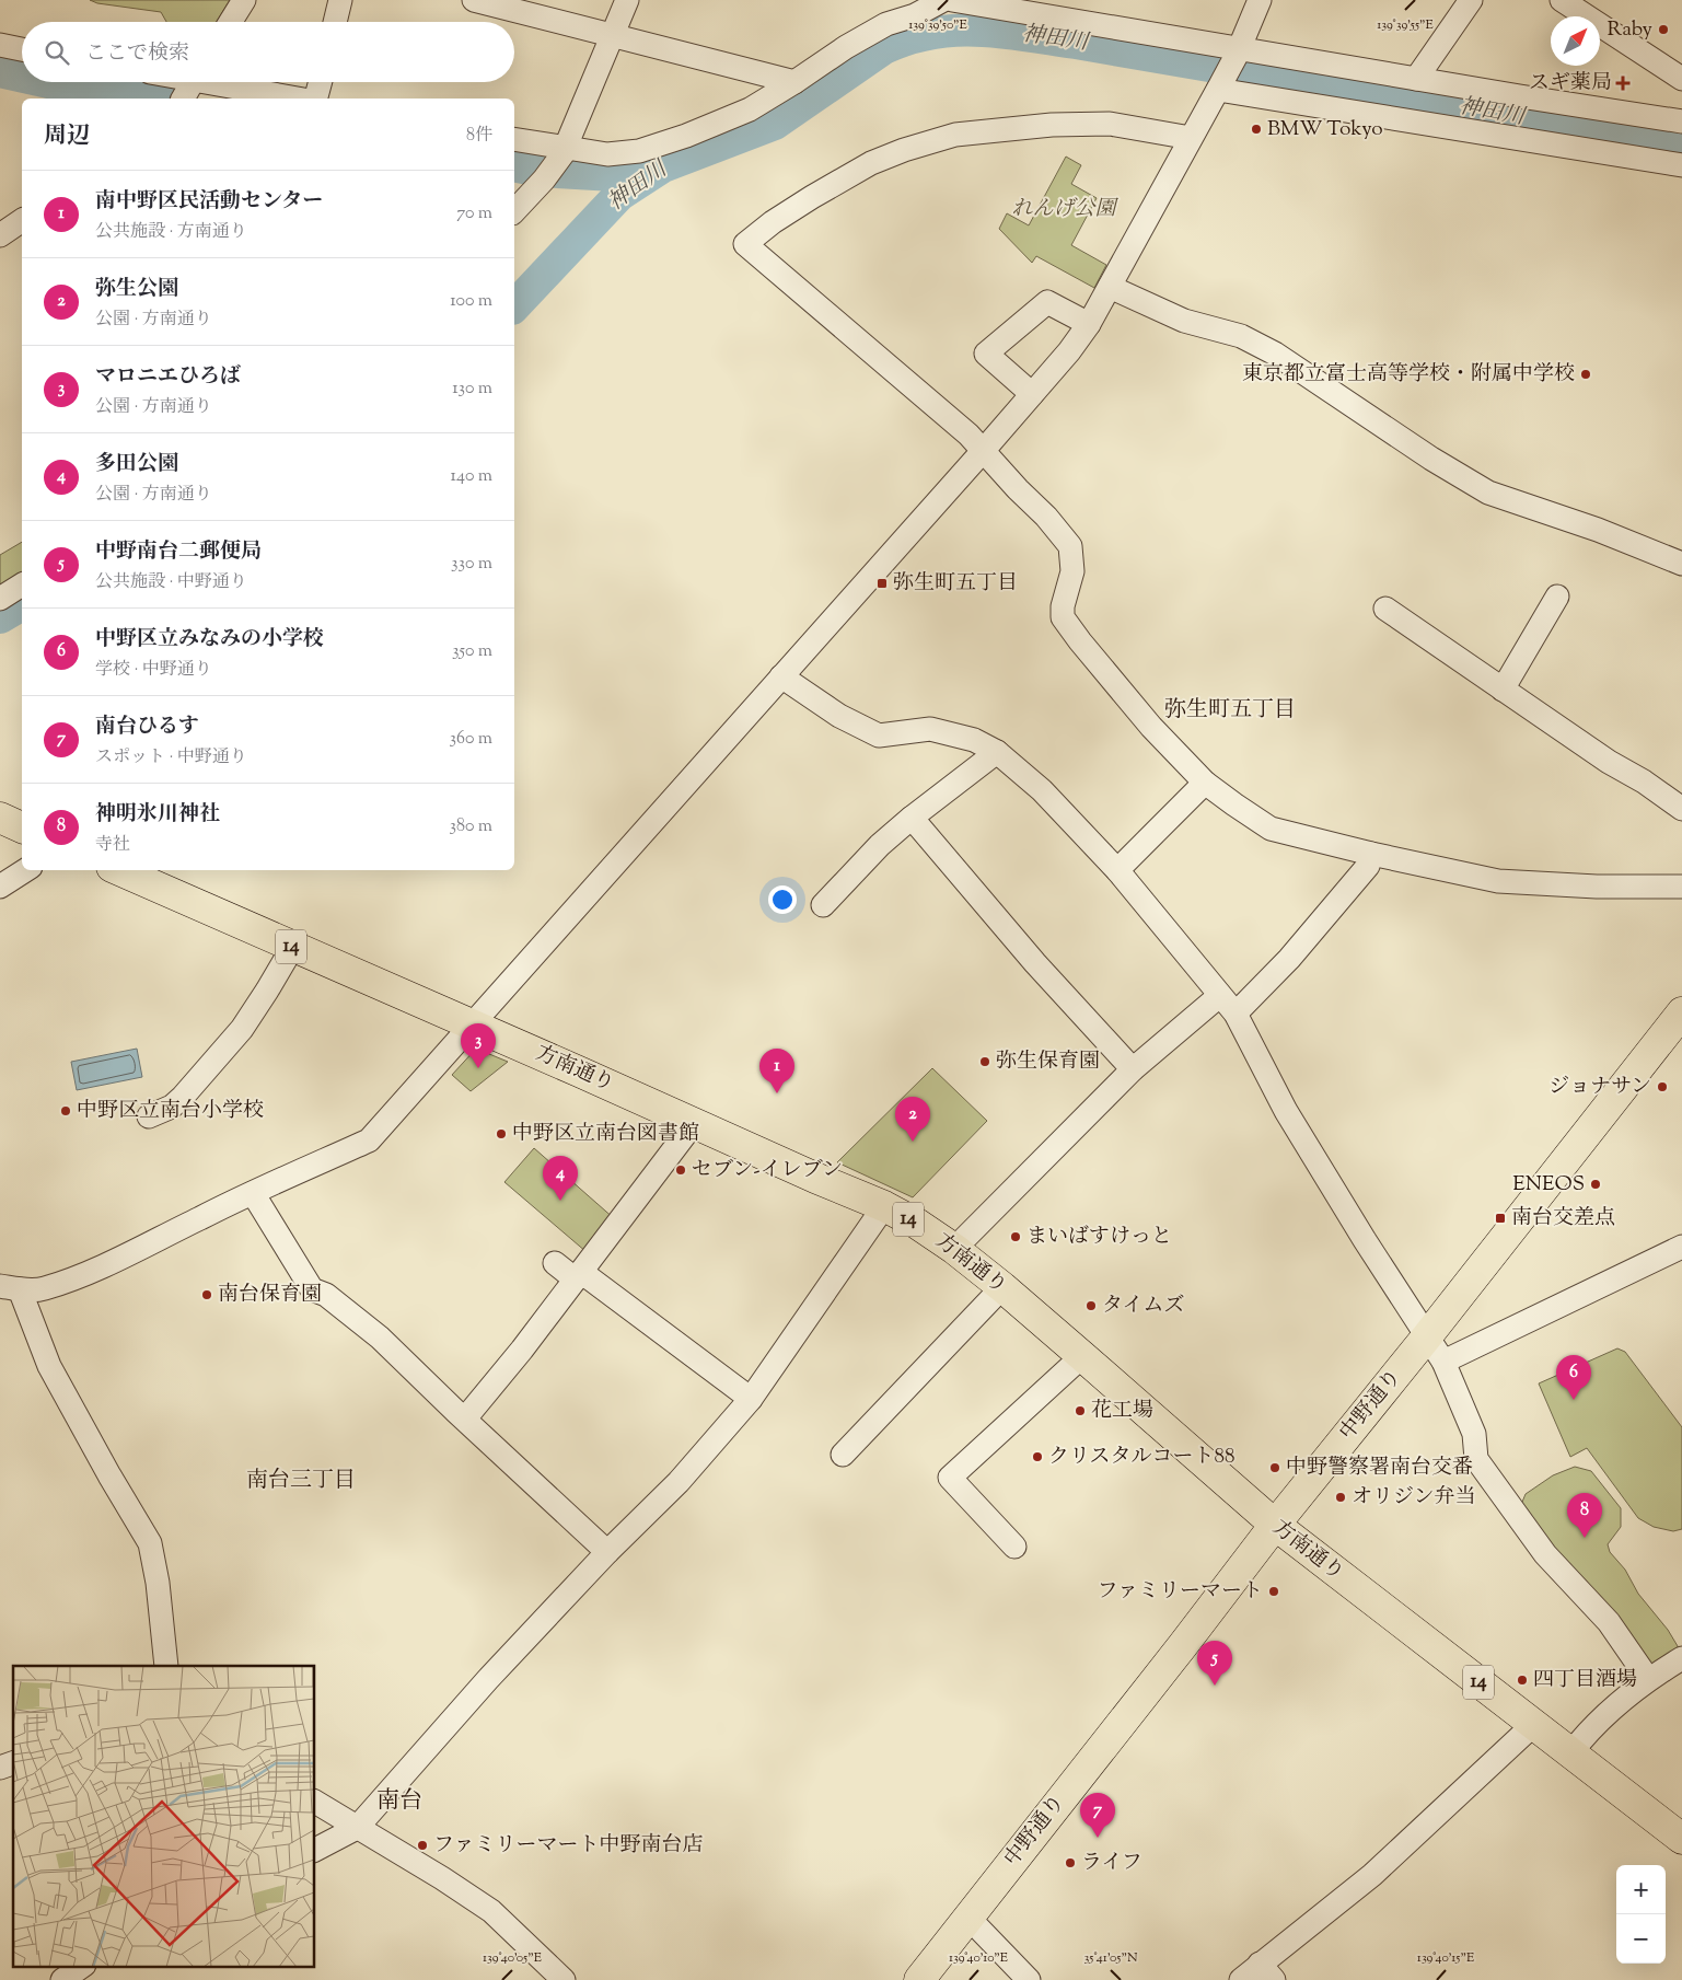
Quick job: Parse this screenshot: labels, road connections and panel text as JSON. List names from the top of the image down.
{
  "streets": {
    "main road": ["14", "方南通り", "中野通り"]
  },
  "crossings": [
    ["方南通り", "中野通り"]
  ],
  "districts": ["弥生町五丁目", "南台三丁目", "南台"],
  "water": ["神田川"],
  "parks": ["れんげ公園"],
  "places": {
    "other": [
      "Raby",
      "BMW Tokyo",
      "東京都立富士高等学校・附属中学校",
      "弥生保育園",
      "ジョナサン",
      "中野区立南台小学校",
      "中野区立南台図書館",
      "セブン-イレブン",
      "ENEOS",
      "まいばすけっと",
      "南台保育園",
      "タイムズ",
      "花工場",
      "クリスタルコート88",
      "中野警察署南台交番",
      "オリジン弁当",
      "ファミリーマート",
      "四丁目酒場",
      "ファミリーマート中野南台店",
      "ライフ"
    ],
    "health": ["スギ薬局"],
    "transit": ["弥生町五丁目", "南台交差点"]
  },
  "north": "top right",
  "page": {
    "search": "ここで検索",
    "heading": ["周辺", "8件"],
    "list": [
      {
        "mark": "1",
        "name": "南中野区民活動センター",
        "note": "公共施設 · 方南通り",
        "value": "70 m"
      },
      {
        "mark": "2",
        "name": "弥生公園",
        "note": "公園 · 方南通り",
        "value": "100 m"
      },
      {
        "mark": "3",
        "name": "マロニエひろば",
        "note": "公園 · 方南通り",
        "value": "130 m"
      },
      {
        "mark": "4",
        "name": "多田公園",
        "note": "公園 · 方南通り",
        "value": "140 m"
      },
      {
        "mark": "5",
        "name": "中野南台二郵便局",
        "note": "公共施設 · 中野通り",
        "value": "330 m"
      },
      {
        "mark": "6",
        "name": "中野区立みなみの小学校",
        "note": "学校 · 中野通り",
        "value": "350 m"
      },
      {
        "mark": "7",
        "name": "南台ひるす",
        "note": "スポット · 中野通り",
        "value": "360 m"
      },
      {
        "mark": "8",
        "name": "神明氷川神社",
        "note": "寺社",
        "value": "380 m"
      }
    ],
    "pins": [
      "3",
      "1",
      "2",
      "4",
      "6",
      "8",
      "5",
      "7"
    ],
    "map_buttons": ["+", "−"]
  },
  "coordinates": [
    "139°39'50\"E",
    "139°39'55\"E",
    "139°40'05\"E",
    "139°40'10\"E",
    "139°40'15\"E",
    "35°41'05\"N"
  ]
}
